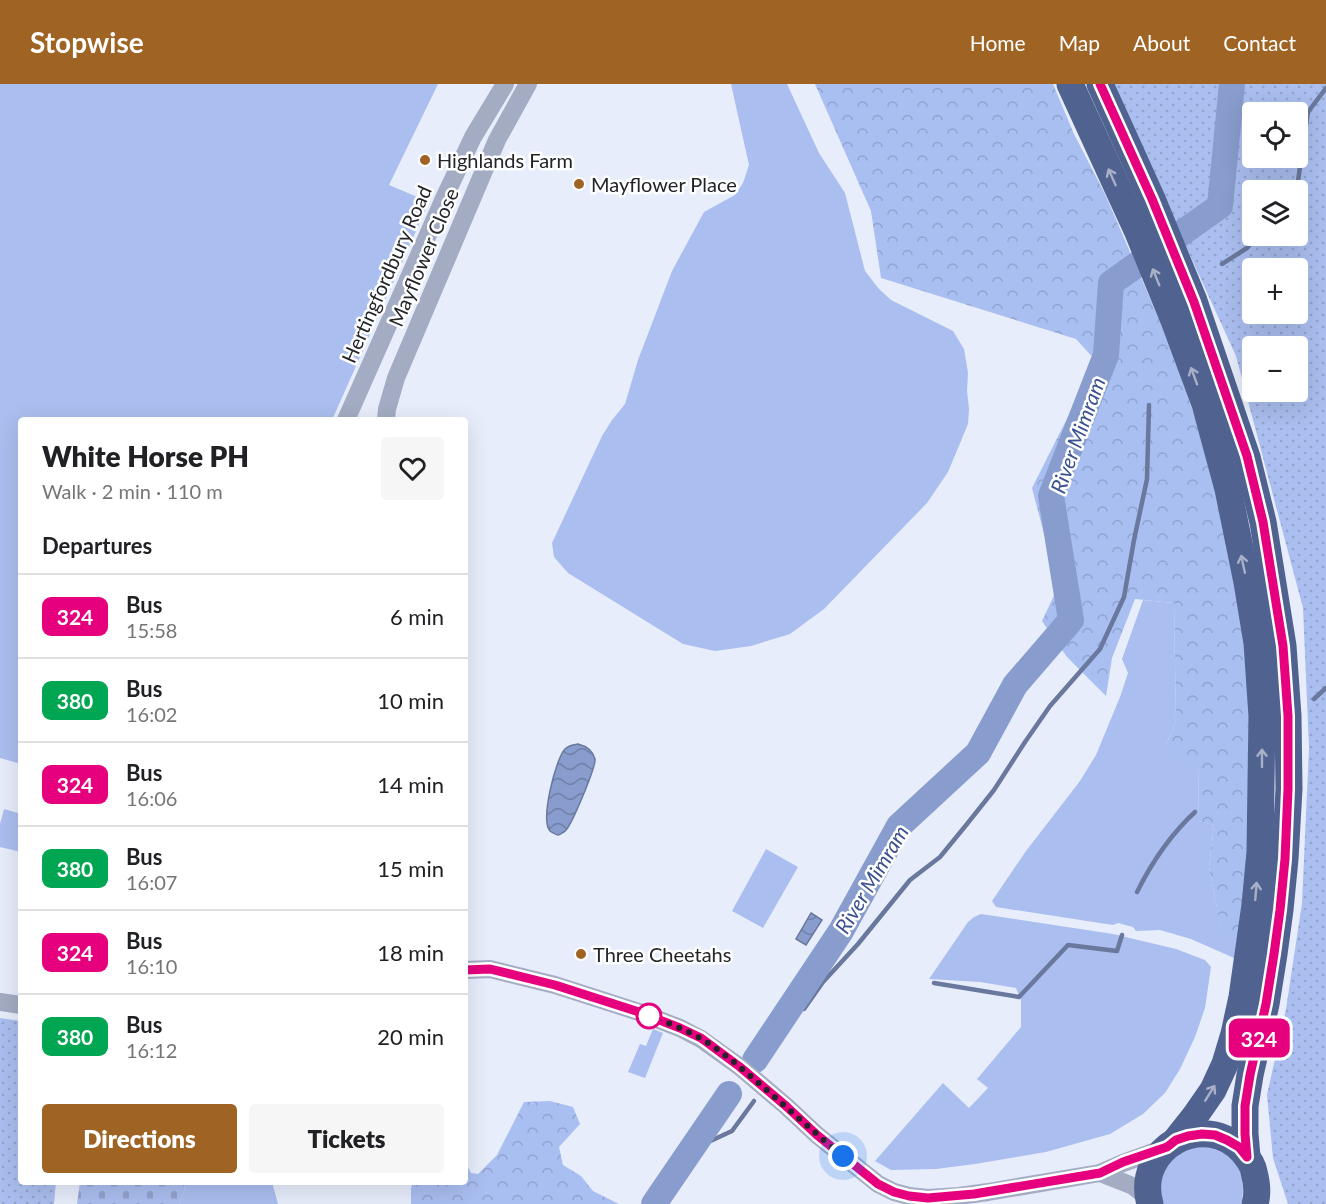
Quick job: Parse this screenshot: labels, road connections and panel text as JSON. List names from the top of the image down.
{
  "streets": {
    "street": ["Mayflower Close", "Hertingfordbury Road"]
  },
  "water": ["River Mimram"],
  "places": ["Highlands Farm", "Mayflower Place", "Three Cheetahs"],
  "lines": ["bus line 324"],
  "page": {
    "header": "Stopwise",
    "nav": [
      "Home",
      "Map",
      "About",
      "Contact"
    ],
    "on_map": "324",
    "map_buttons": ["+", "−"],
    "heading": [
      ["White Horse PH", "Walk · 2 min · 110 m"],
      "Departures"
    ],
    "list": [
      {
        "mark": "324",
        "name": "Bus",
        "note": "15:58",
        "value": "6 min"
      },
      {
        "mark": "380",
        "name": "Bus",
        "note": "16:02",
        "value": "10 min"
      },
      {
        "mark": "324",
        "name": "Bus",
        "note": "16:06",
        "value": "14 min"
      },
      {
        "mark": "380",
        "name": "Bus",
        "note": "16:07",
        "value": "15 min"
      },
      {
        "mark": "324",
        "name": "Bus",
        "note": "16:10",
        "value": "18 min"
      },
      {
        "mark": "380",
        "name": "Bus",
        "note": "16:12",
        "value": "20 min"
      }
    ],
    "buttons": ["Directions", "Tickets"]
  }
}
